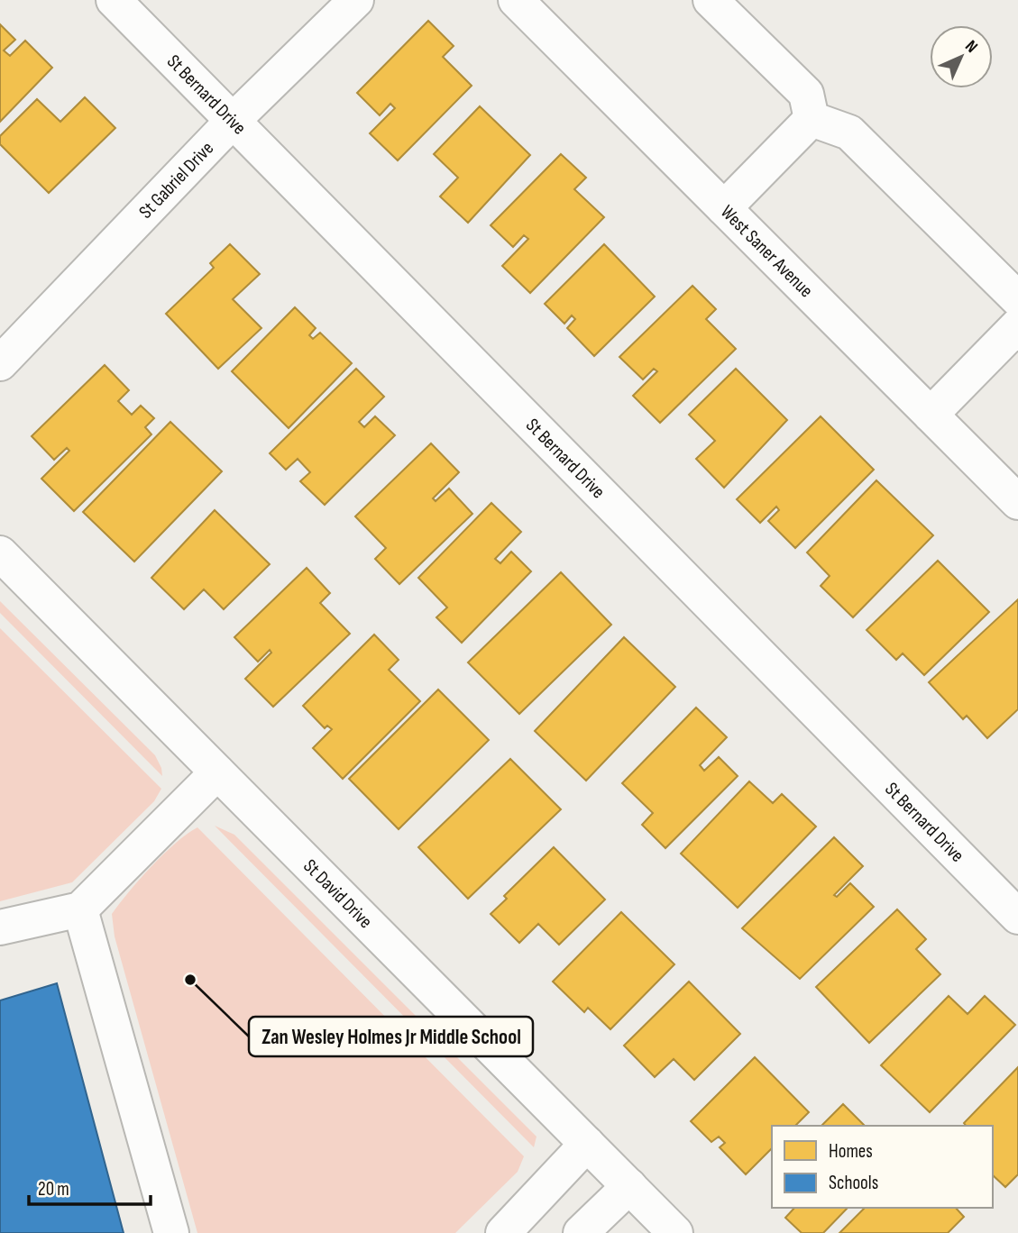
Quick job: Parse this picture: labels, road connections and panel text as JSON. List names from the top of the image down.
{
  "streets": {
    "street": [
      "St Bernard Drive",
      "St Gabriel Drive",
      "West Saner Avenue",
      "St David Drive"
    ]
  },
  "crossings": [
    ["St Bernard Drive", "St Gabriel Drive"]
  ],
  "places": ["Zan Wesley Holmes Jr Middle School"],
  "legend": ["Homes", "Schools"],
  "scale_bar": "20 m",
  "north": "top right"
}
